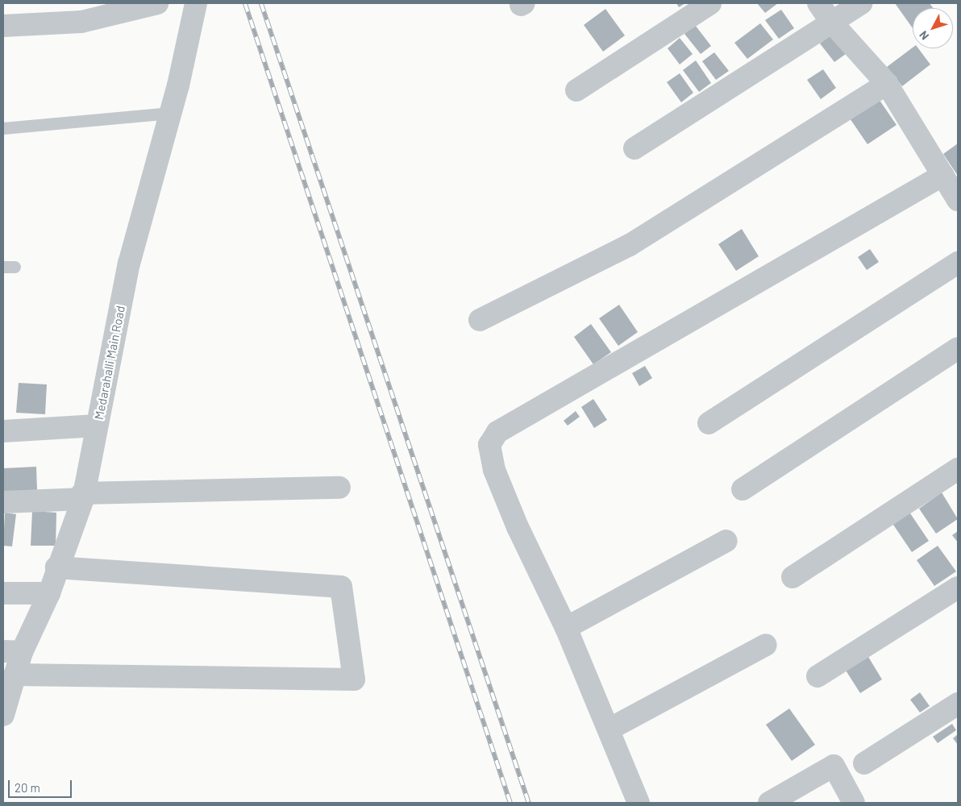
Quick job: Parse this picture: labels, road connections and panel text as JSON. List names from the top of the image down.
{
  "streets": {
    "street": ["Medarahalli Main Road"]
  },
  "scale_bar": "20 m",
  "north": "bottom left"
}
